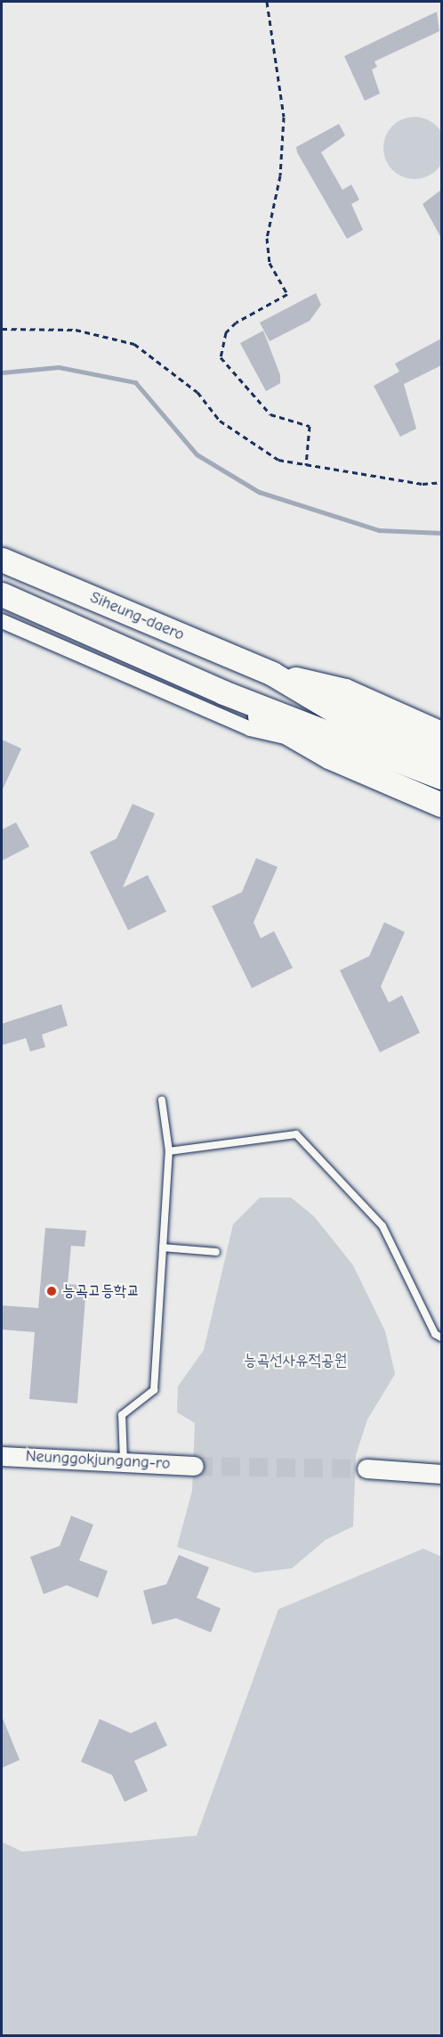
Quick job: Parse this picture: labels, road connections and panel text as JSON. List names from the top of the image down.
{
  "streets": {
    "main road": ["Siheung-daero"],
    "street": ["Neunggokjungang-ro"]
  },
  "parks": ["능곡선사유적공원"],
  "places": ["능곡고등학교"]
}
